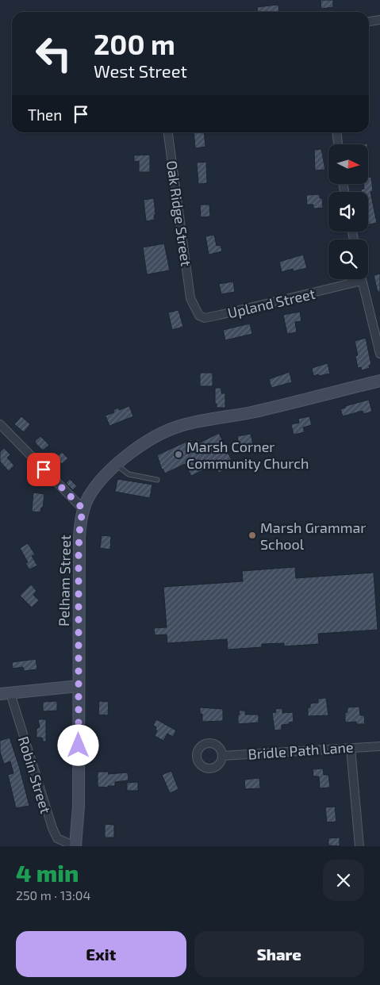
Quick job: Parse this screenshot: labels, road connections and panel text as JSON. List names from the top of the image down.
{
  "streets": {
    "street": [
      "Oak Ridge Street",
      "Upland Street",
      "Pelham Street",
      "Bridle Path Lane",
      "Robin Street"
    ]
  },
  "crossings": [
    ["Oak Ridge Street", "Upland Street"],
    ["Pelham Street", "Robin Street"]
  ],
  "places": ["Marsh Corner Community Church", "Marsh Grammar School"],
  "north": "right",
  "page": {
    "turn": ["200 m", "West Street"],
    "then": "Then",
    "heading": ["4 min", "250 m · 13:04"],
    "buttons": ["Exit", "Share"]
  }
}
